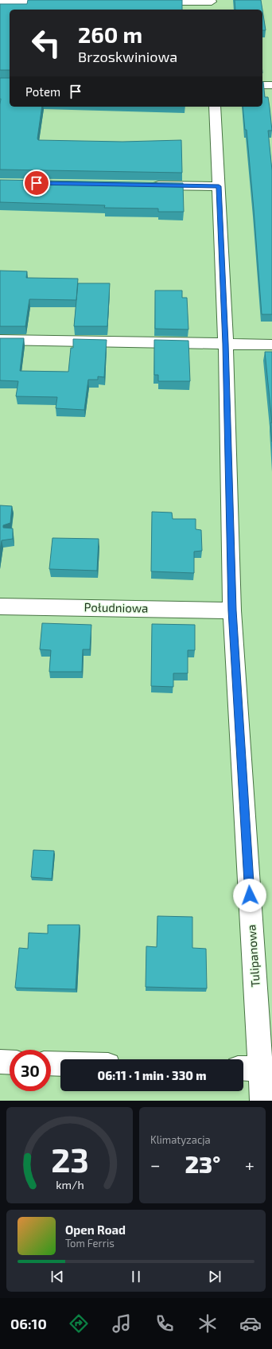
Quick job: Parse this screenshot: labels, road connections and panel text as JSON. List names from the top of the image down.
{
  "streets": {
    "street": ["Południowa", "Tulipanowa"]
  },
  "crossings": [
    ["Południowa", "Tulipanowa"]
  ],
  "page": {
    "turn": ["260 m", "Brzoskwiniowa"],
    "then": "Potem",
    "limit": "30",
    "trip": "06:11 · 1 min · 330 m",
    "tile": "Klimatyzacja",
    "heat": ["−", "23°", "+"],
    "song": ["Open Road", "Tom Ferris"],
    "tabs": "06:10",
    "gauge": ["23", "km/h"]
  }
}
